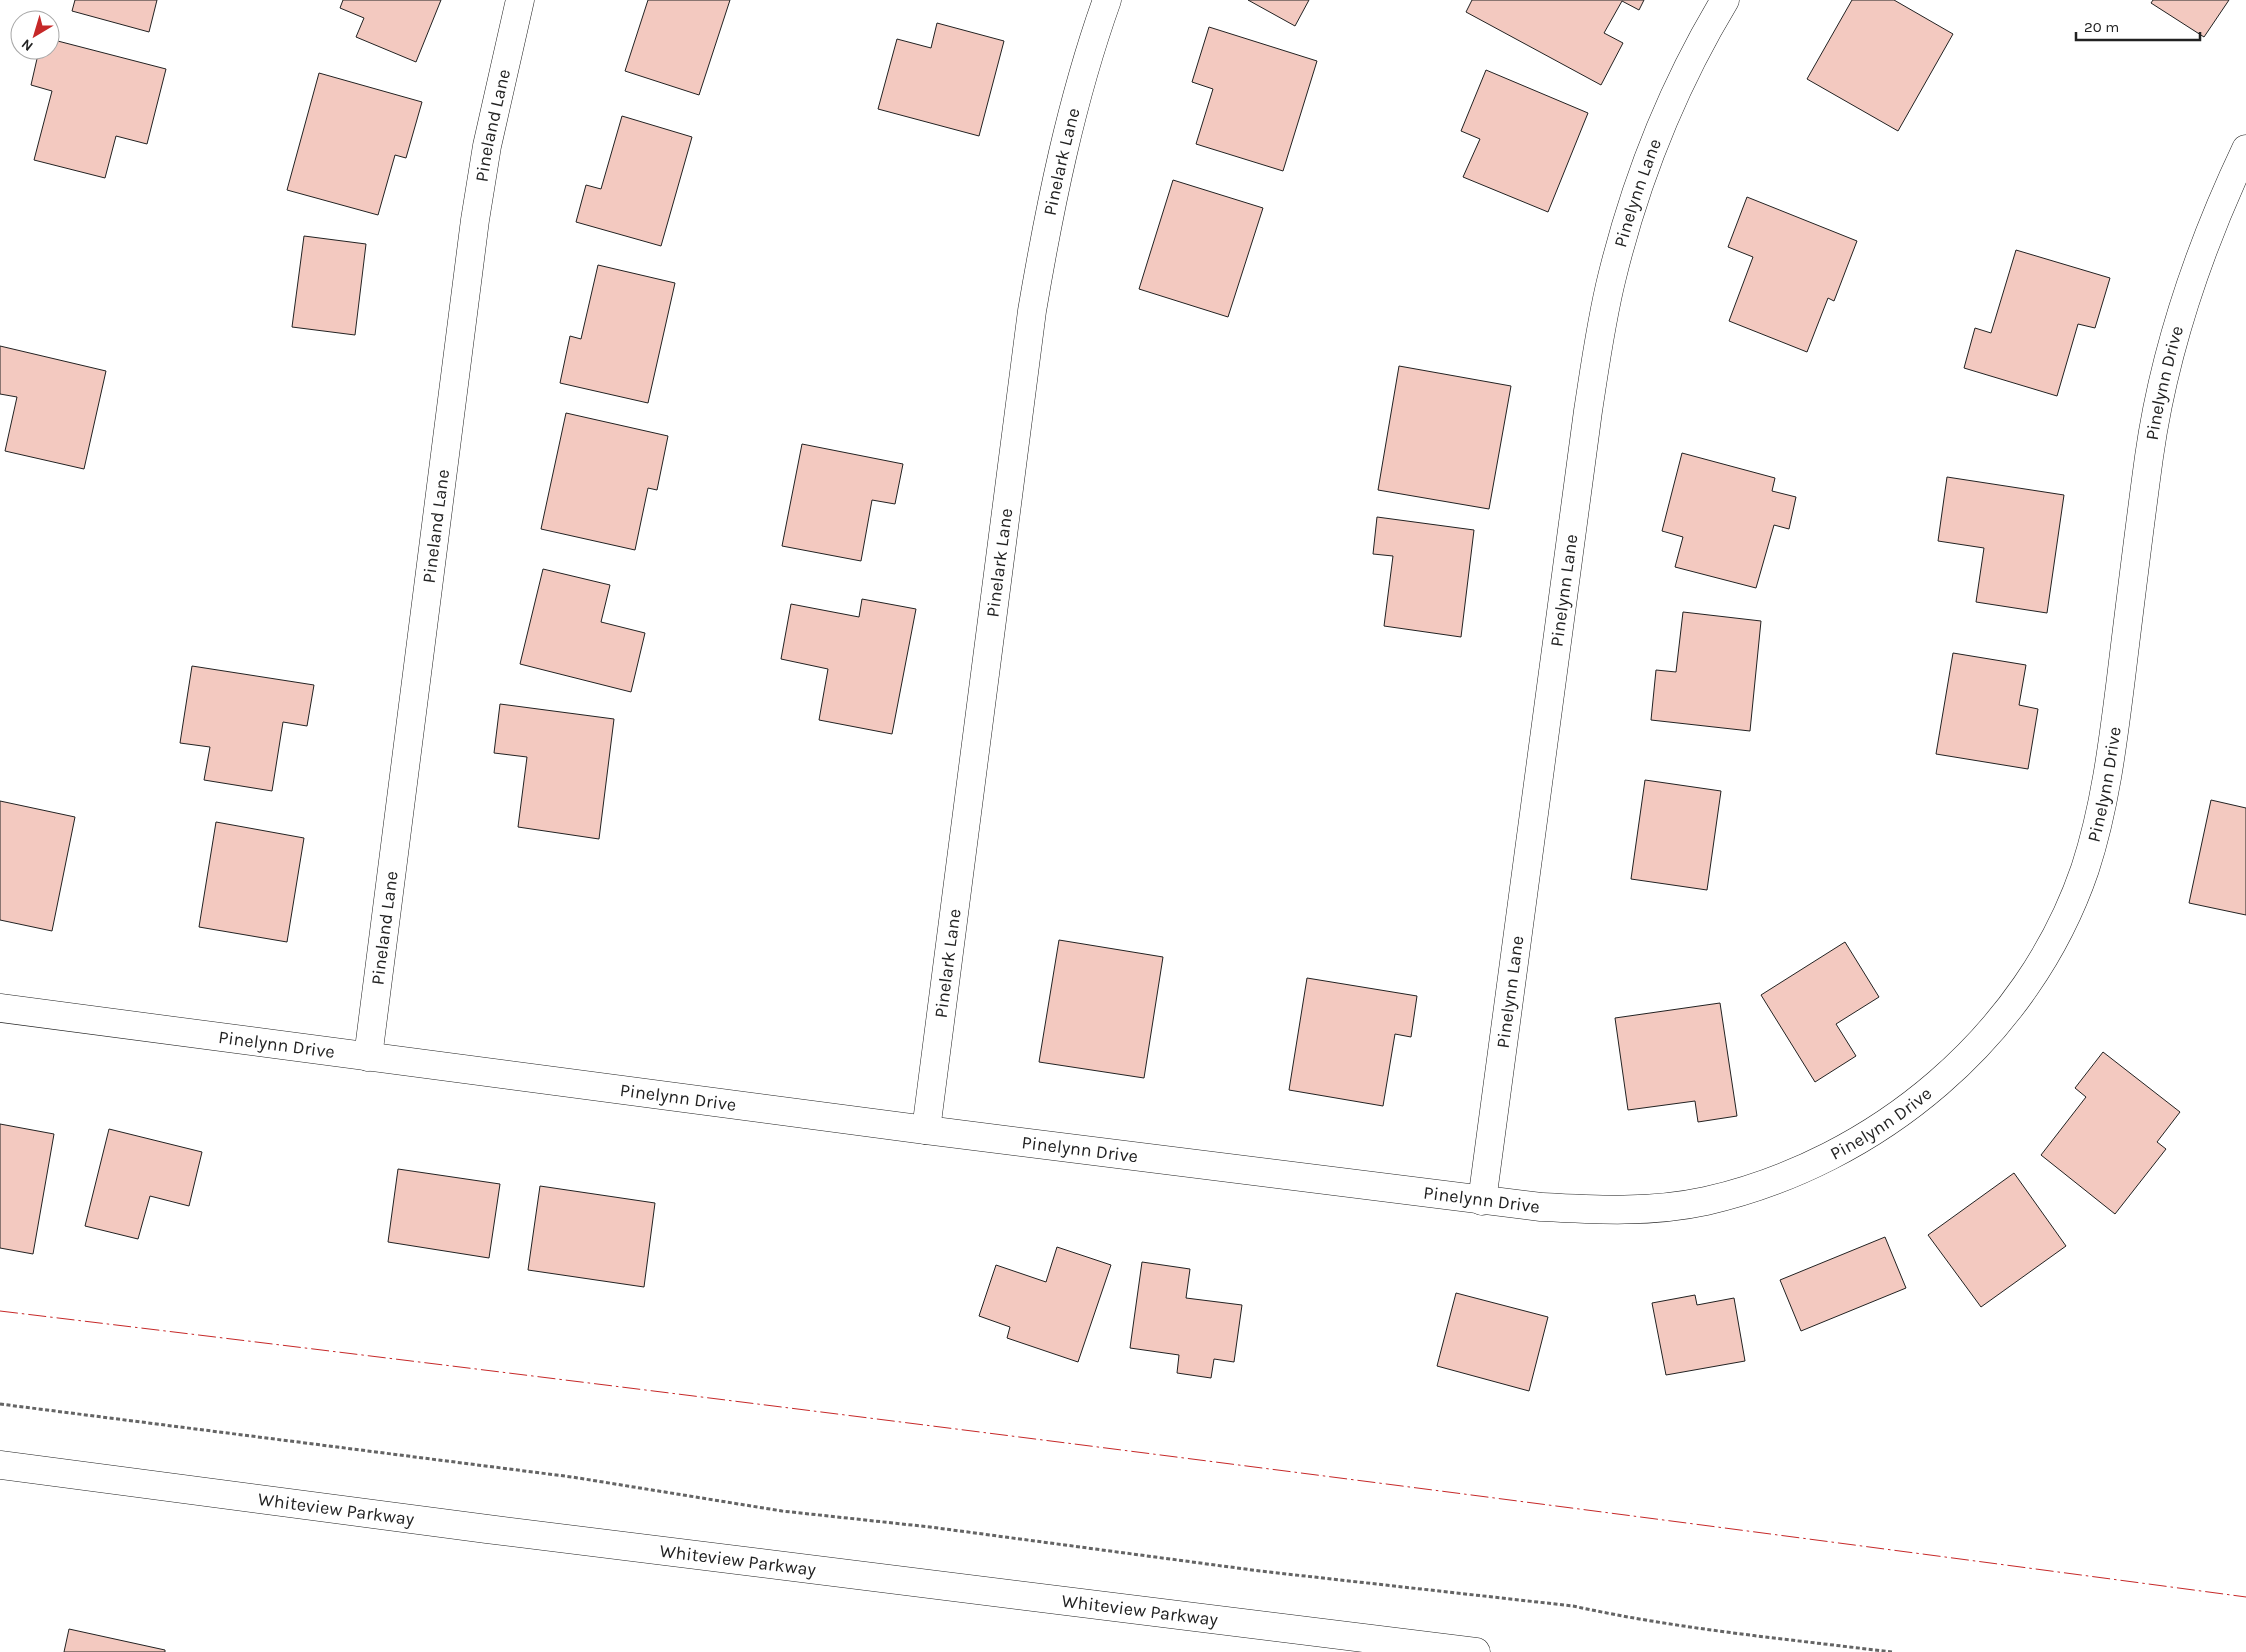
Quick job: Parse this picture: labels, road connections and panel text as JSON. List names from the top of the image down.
{
  "streets": {
    "street": [
      "Pineland Lane",
      "Pinelark Lane",
      "Pinelynn Lane",
      "Pinelynn Drive",
      "Whiteview Parkway"
    ]
  },
  "crossings": [
    ["Pineland Lane", "Pinelynn Drive"],
    ["Pinelark Lane", "Pinelynn Drive"],
    ["Pinelynn Lane", "Pinelynn Drive"]
  ],
  "scale_bar": "20 m",
  "north": "bottom left"
}
